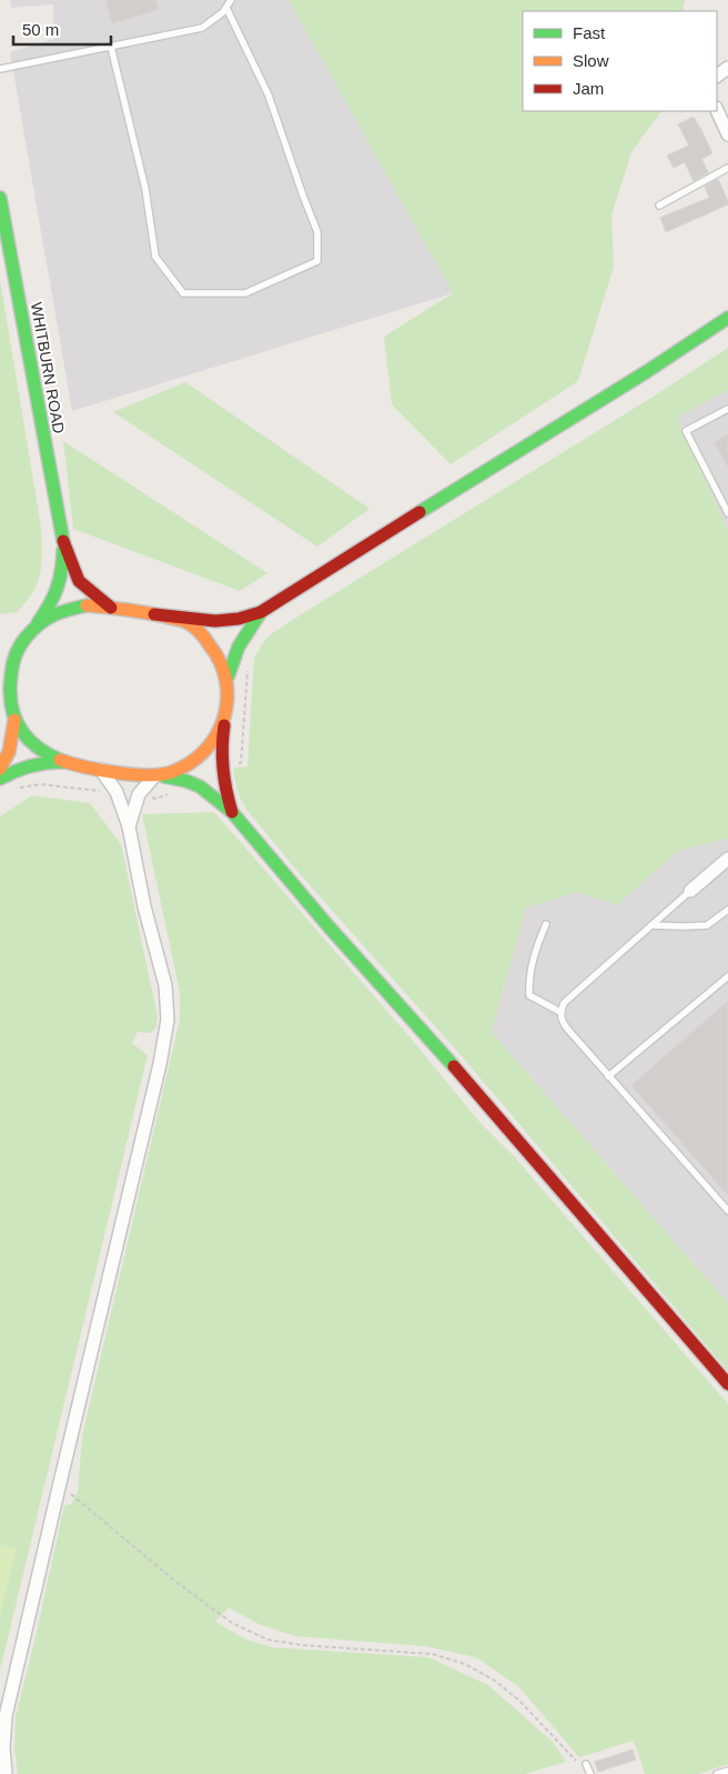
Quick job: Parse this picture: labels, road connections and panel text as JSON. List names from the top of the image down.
{
  "streets": {
    "main road": ["WHITBURN ROAD"]
  },
  "legend": ["Fast", "Slow", "Jam"],
  "scale_bar": "50 m"
}
